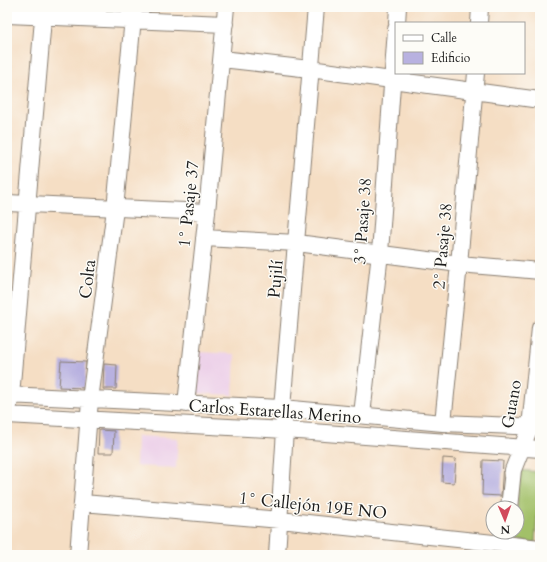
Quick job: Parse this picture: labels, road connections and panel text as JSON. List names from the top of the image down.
{
  "streets": {
    "street": [
      "1° Pasaje 37",
      "3° Pasaje 38",
      "2° Pasaje 38",
      "Colta",
      "Pujilí",
      "Guano",
      "Carlos Estarellas Merino",
      "1° Callejón 19E NO"
    ]
  },
  "crossings": [
    ["1° Pasaje 37", "Carlos Estarellas Merino"],
    ["3° Pasaje 38", "Carlos Estarellas Merino"],
    ["2° Pasaje 38", "Carlos Estarellas Merino"],
    ["Colta", "Carlos Estarellas Merino"],
    ["Colta", "1° Callejón 19E NO"],
    ["Pujilí", "Carlos Estarellas Merino"],
    ["Pujilí", "1° Callejón 19E NO"],
    ["Guano", "Carlos Estarellas Merino"]
  ],
  "legend": ["Calle", "Edificio"],
  "north": "bottom"
}
